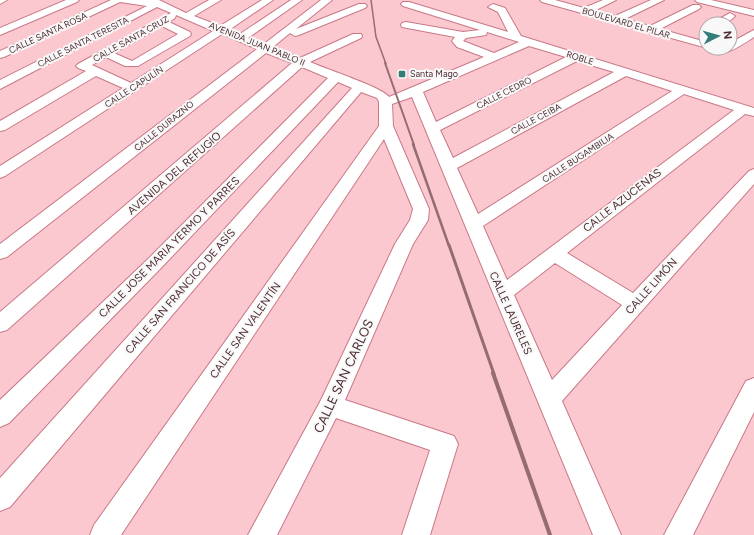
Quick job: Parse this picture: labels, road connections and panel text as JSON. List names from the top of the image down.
{
  "streets": {
    "street": [
      "BOULEVARD EL PILAR",
      "CALLE SANTA ROSA",
      "CALLE SANTA CRUZ",
      "CALLE SANTA TERESITA",
      "AVENIDA JUAN PABLO II",
      "ROBLE",
      "CALLE CAPULÍN",
      "CALLE CEDRO",
      "CALLE CEIBA",
      "CALLE DURAZNO",
      "CALLE BUGAMBILIA",
      "AVENIDA DEL REFUGIO",
      "CALLE AZUCENAS",
      "CALLE JOSE MARIA YERMO Y PARRES",
      "CALLE LIMÓN",
      "CALLE SAN FRANCICO DE ASÍS",
      "CALLE LAURELES",
      "CALLE SAN VALENTÍN",
      "CALLE SAN CARLOS"
    ]
  },
  "crossings": [
    ["CALLE SANTA CRUZ", "AVENIDA JUAN PABLO II"],
    ["CALLE SANTA TERESITA", "AVENIDA JUAN PABLO II"],
    ["AVENIDA JUAN PABLO II", "CALLE CAPULÍN"],
    ["AVENIDA JUAN PABLO II", "CALLE DURAZNO"],
    ["AVENIDA JUAN PABLO II", "AVENIDA DEL REFUGIO"],
    ["AVENIDA JUAN PABLO II", "CALLE JOSE MARIA YERMO Y PARRES"],
    ["AVENIDA JUAN PABLO II", "CALLE SAN FRANCICO DE ASÍS"],
    ["ROBLE", "CALLE CEDRO"],
    ["ROBLE", "CALLE CEIBA"],
    ["ROBLE", "CALLE BUGAMBILIA"],
    ["ROBLE", "CALLE AZUCENAS"],
    ["CALLE CEDRO", "CALLE LAURELES"],
    ["CALLE CEIBA", "CALLE LAURELES"],
    ["CALLE BUGAMBILIA", "CALLE LAURELES"],
    ["CALLE AZUCENAS", "CALLE LAURELES"],
    ["CALLE LIMÓN", "CALLE LAURELES"],
    ["CALLE SAN VALENTÍN", "CALLE SAN CARLOS"]
  ],
  "places": {
    "transit": ["Santa Mago"]
  },
  "north": "right"
}
